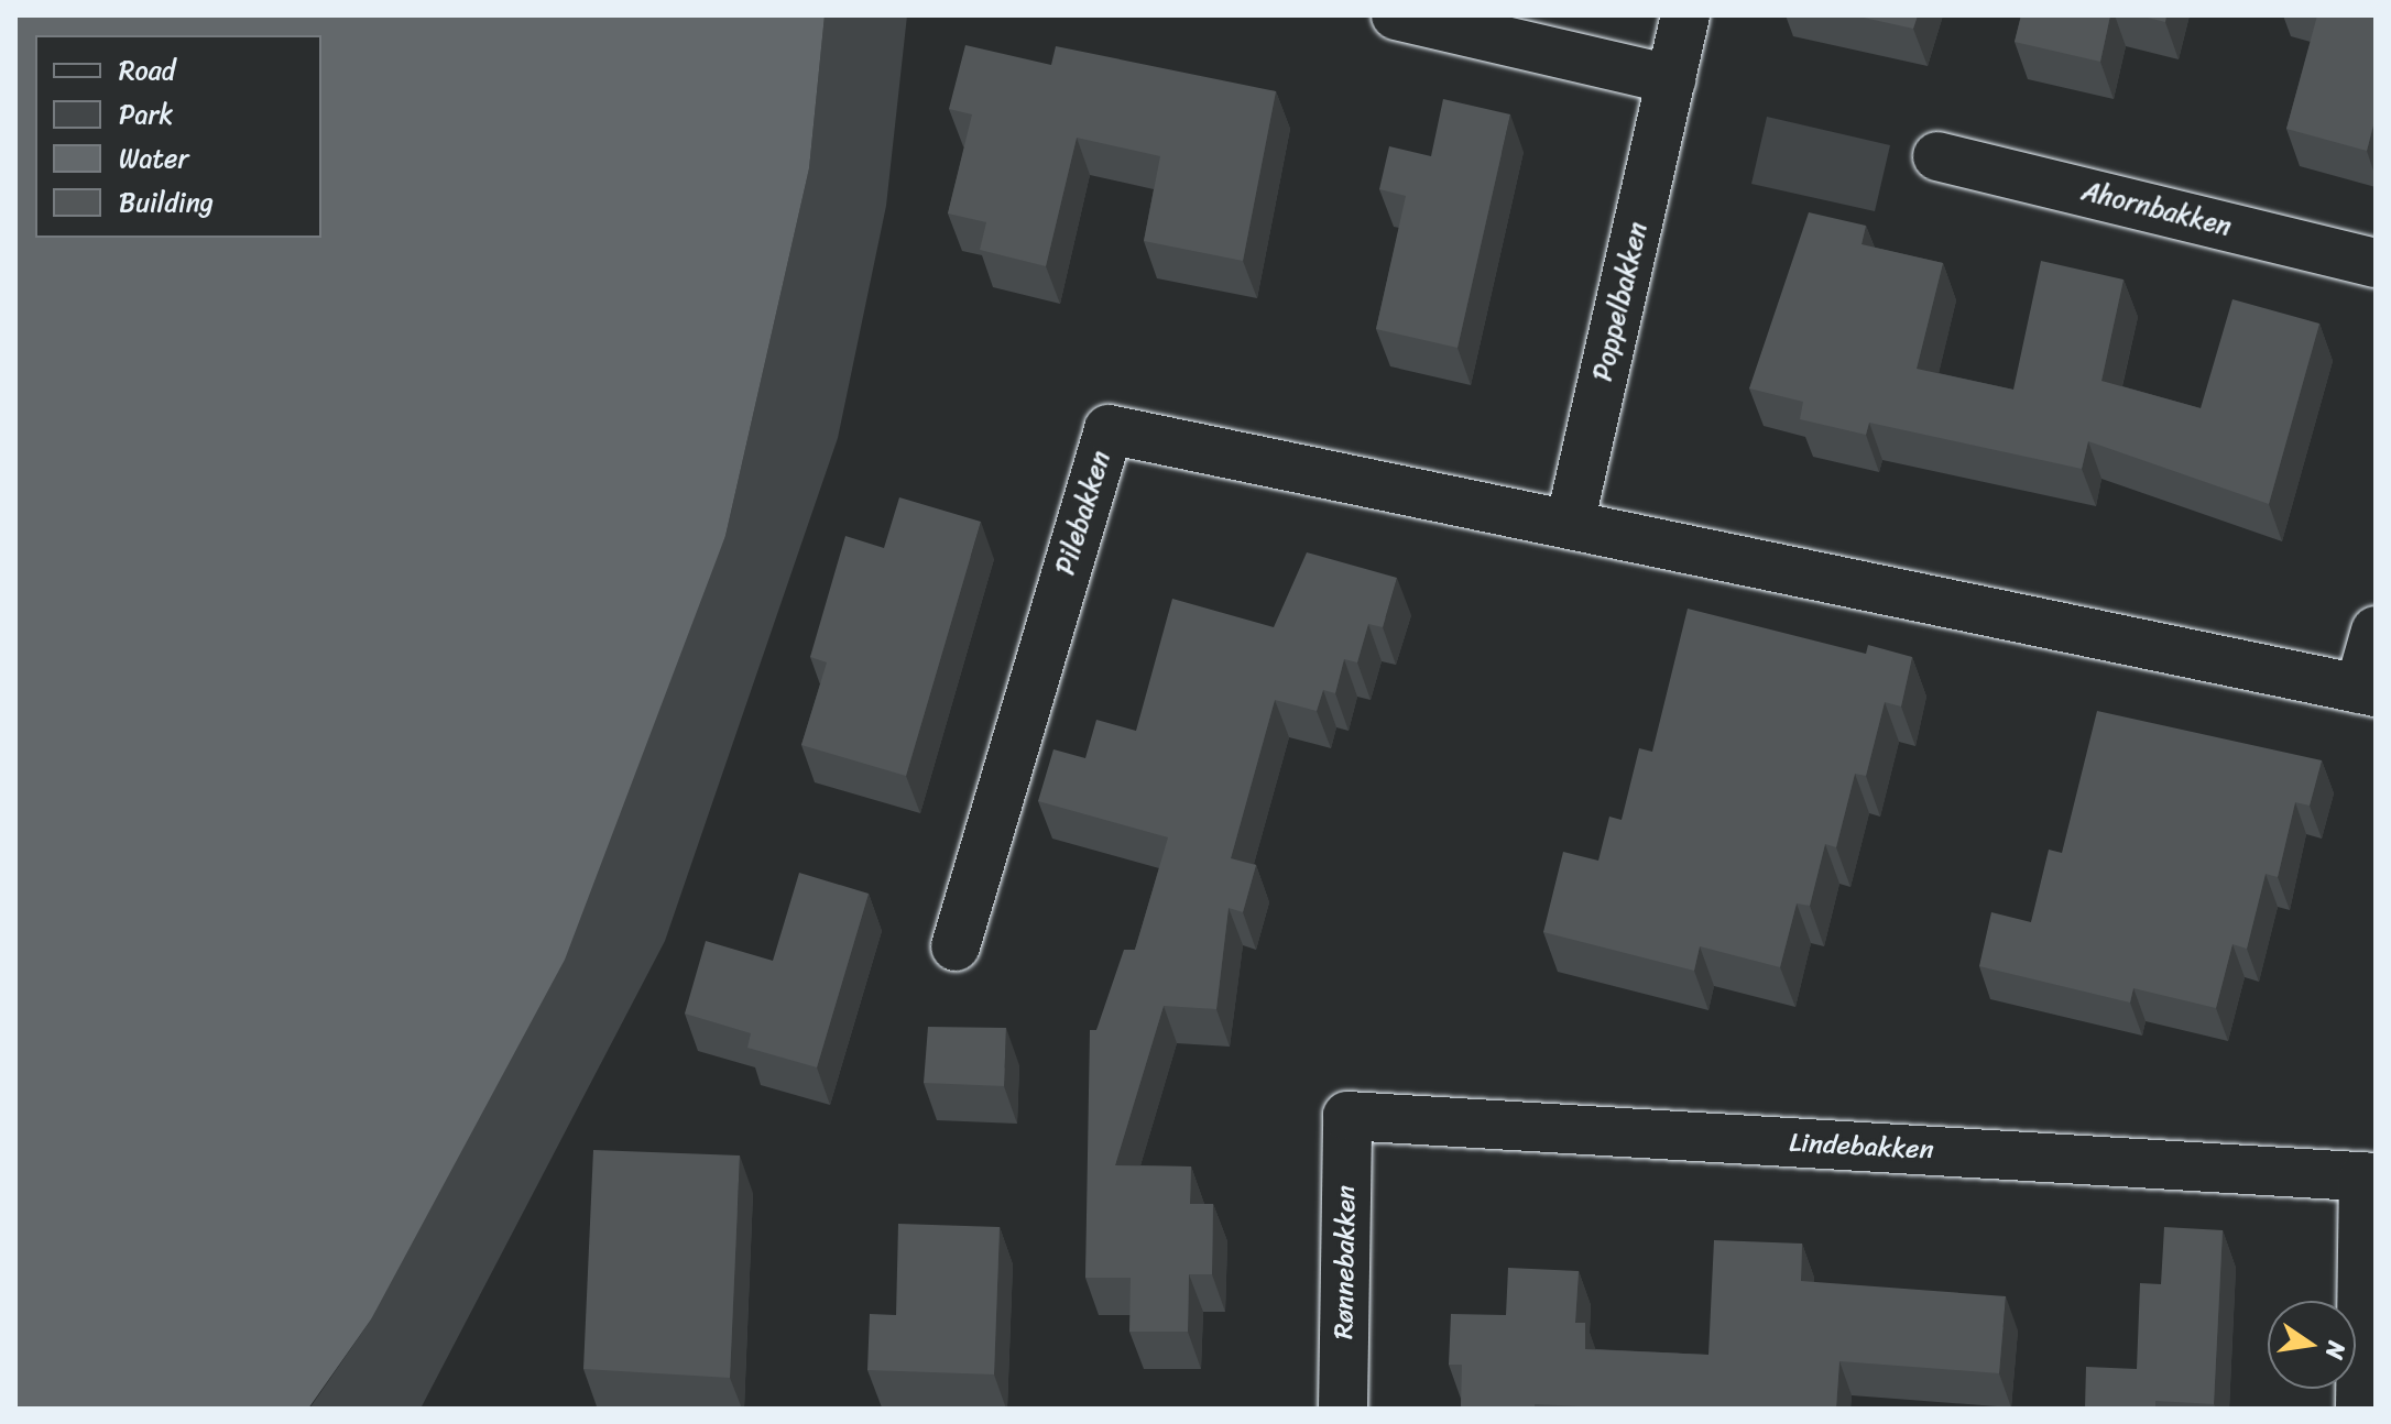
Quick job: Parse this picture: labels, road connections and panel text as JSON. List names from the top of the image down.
{
  "streets": {
    "street": [
      "Ahornbakken",
      "Poppelbakken",
      "Pilebakken",
      "Lindebakken",
      "Rønnebakken"
    ]
  },
  "crossings": [
    ["Poppelbakken", "Pilebakken"],
    ["Lindebakken", "Rønnebakken"]
  ],
  "legend": [
    "Road",
    "Park",
    "Water",
    "Building"
  ],
  "north": "right"
}
